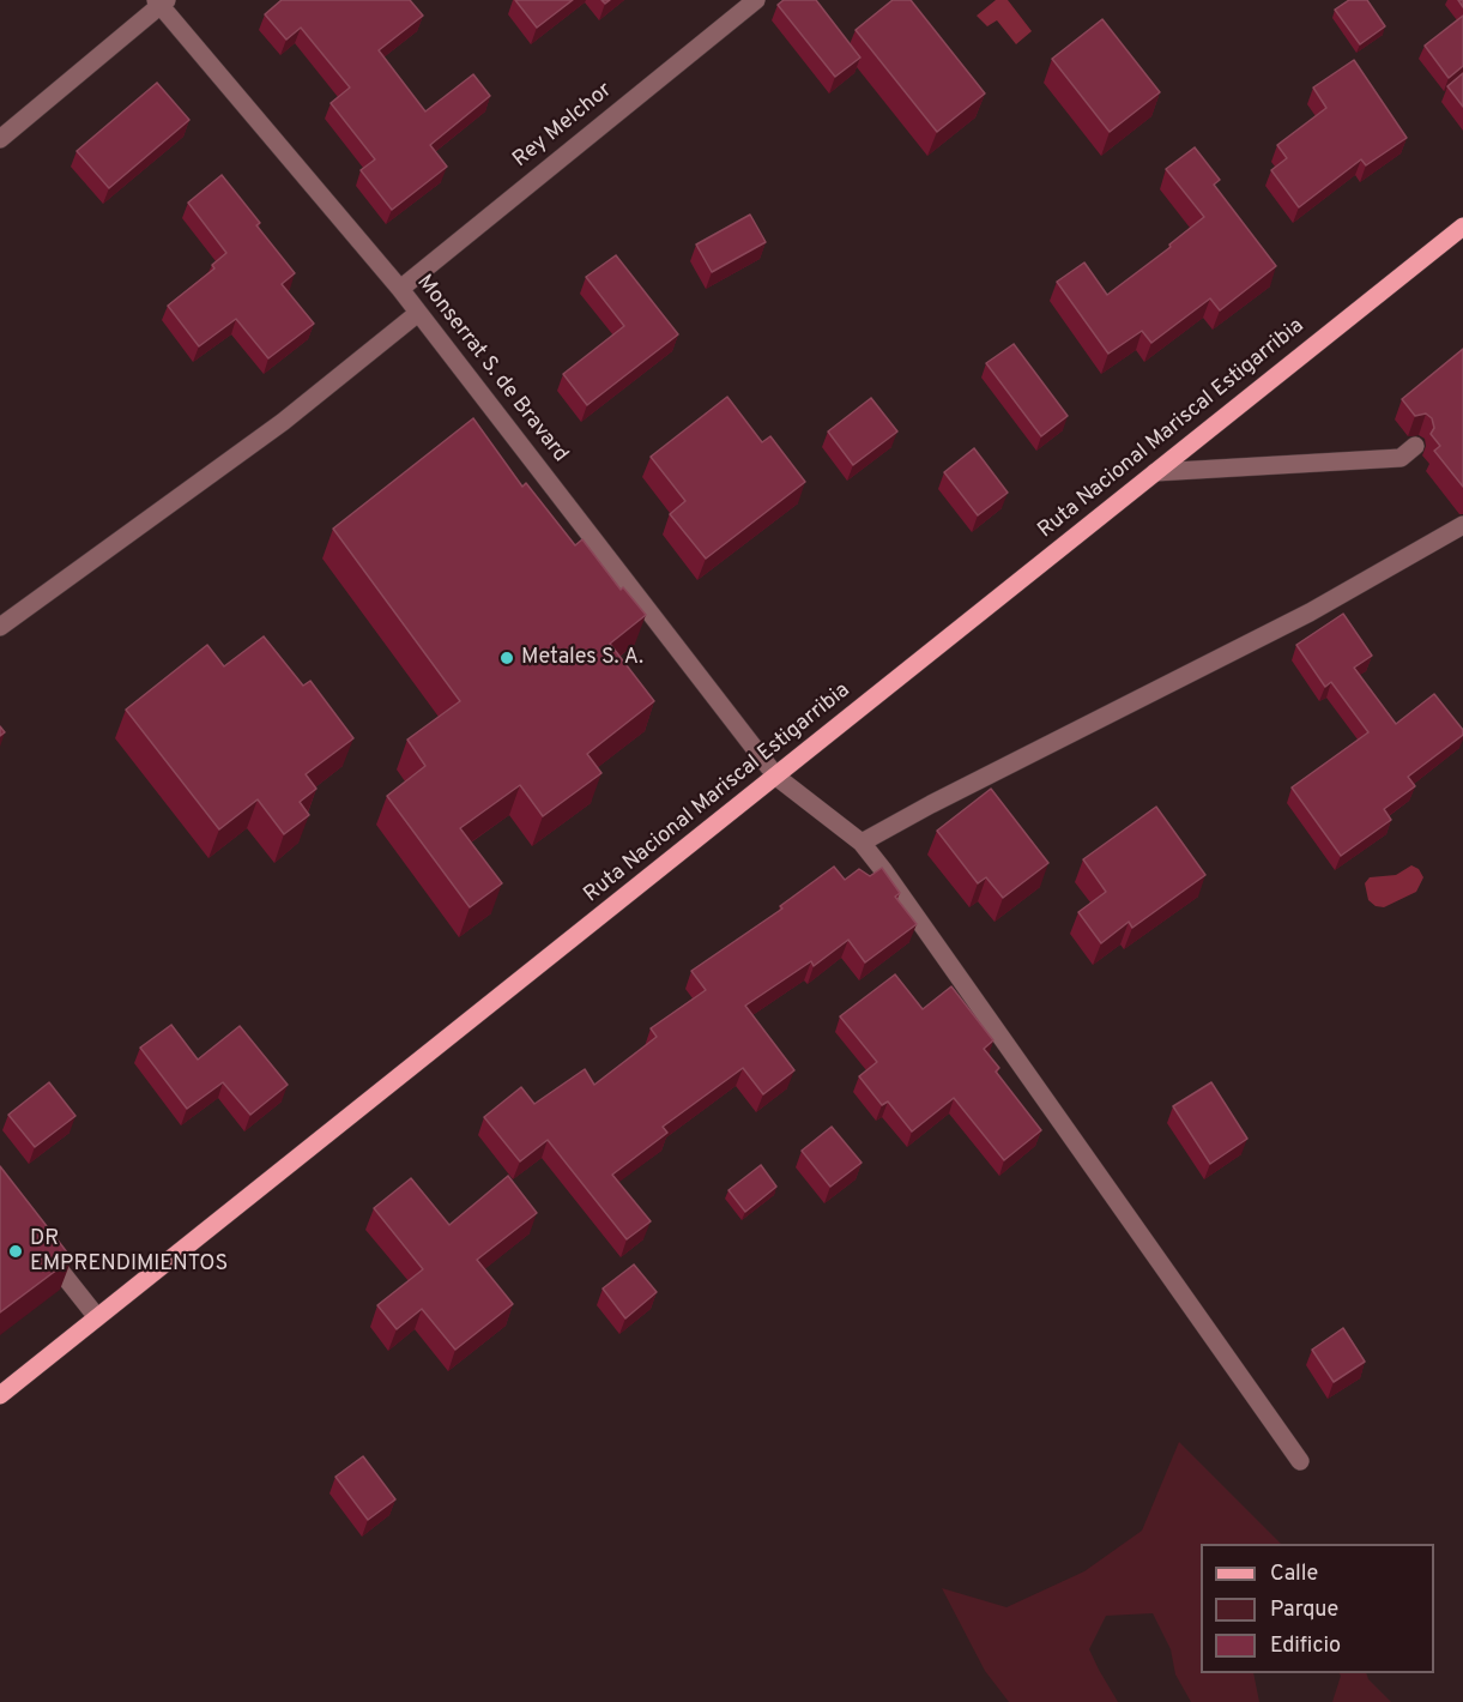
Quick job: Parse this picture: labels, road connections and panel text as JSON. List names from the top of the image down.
{
  "streets": {
    "main road": ["Ruta Nacional Mariscal Estigarribia"],
    "street": ["Rey Melchor", "Monserrat S. de Bravard"]
  },
  "crossings": [
    ["Rey Melchor", "Monserrat S. de Bravard"],
    ["Monserrat S. de Bravard", "Ruta Nacional Mariscal Estigarribia"]
  ],
  "places": ["Metales S. A.", "DR EMPRENDIMIENTOS"],
  "legend": ["Calle", "Parque", "Edificio"]
}
